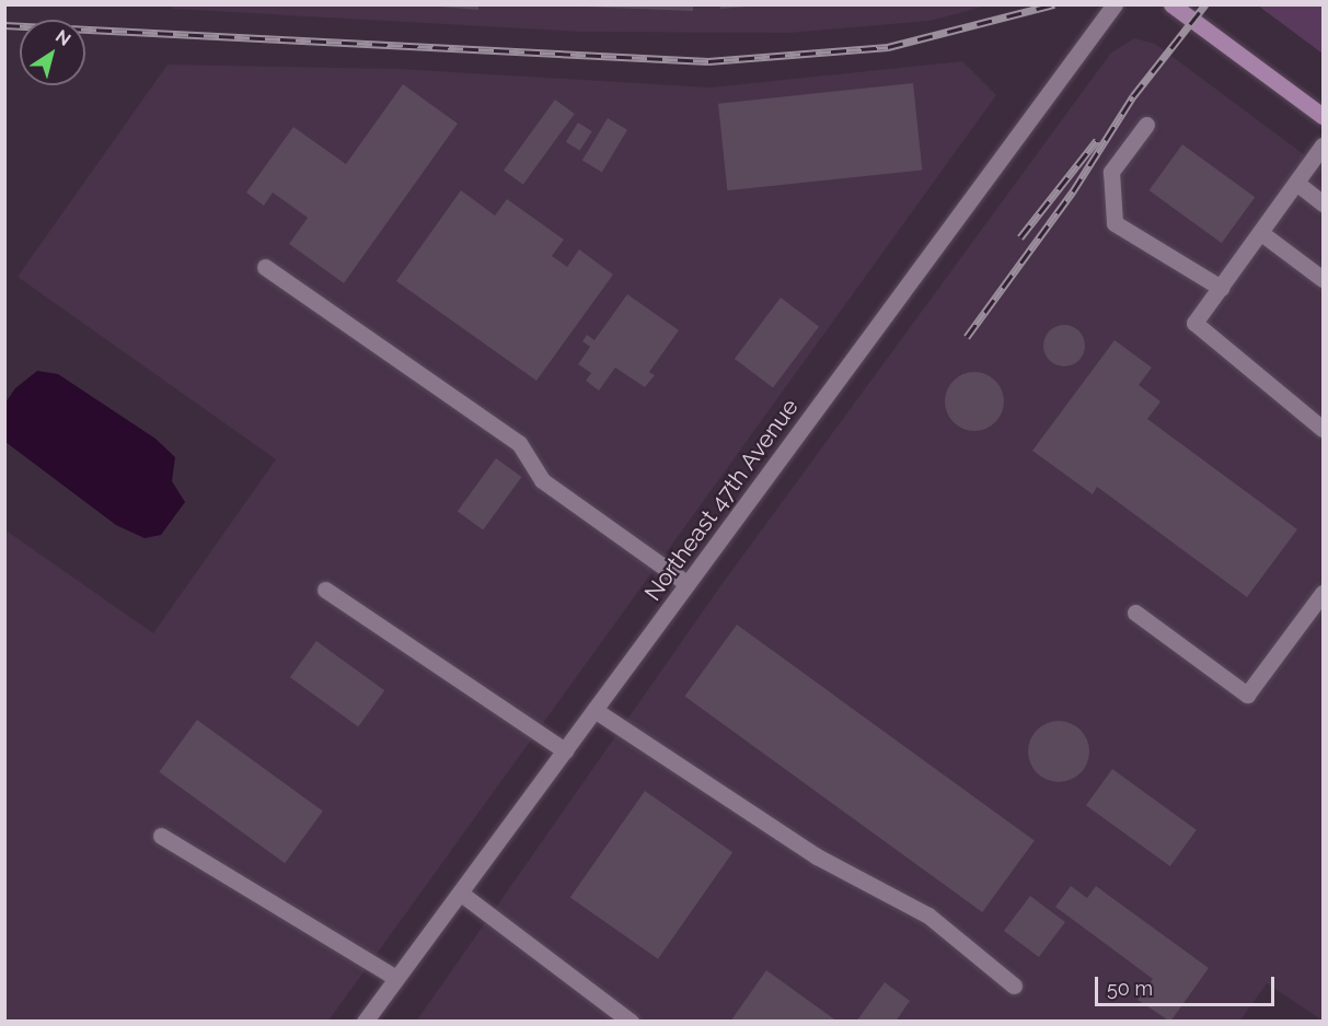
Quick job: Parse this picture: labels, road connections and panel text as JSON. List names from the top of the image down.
{
  "streets": {
    "street": ["Northeast 47th Avenue"]
  },
  "scale_bar": "50 m",
  "north": "top right"
}
